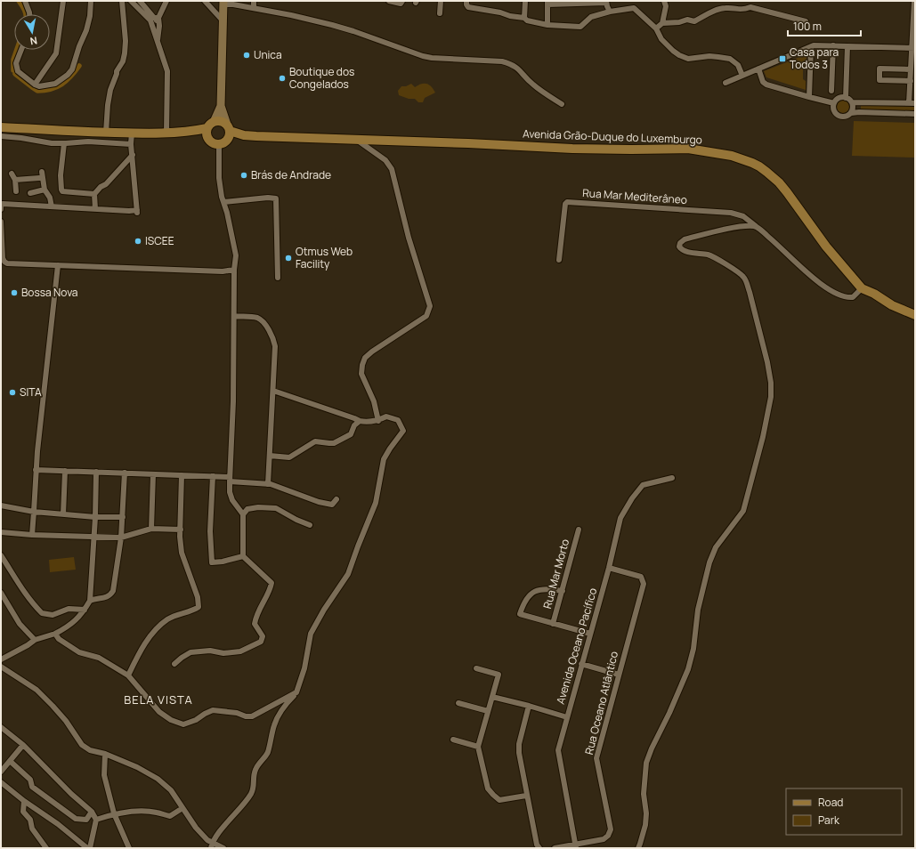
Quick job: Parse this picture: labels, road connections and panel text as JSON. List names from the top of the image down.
{
  "streets": {
    "main road": ["Avenida Grão-Duque do Luxemburgo"],
    "street": [
      "Rua Mar Mediterâneo",
      "Rua Mar Morto",
      "Avenida Oceano Pacífico",
      "Rua Oceano Atlântico"
    ]
  },
  "crossings": [
    ["Avenida Oceano Pacífico", "Rua Oceano Atlântico"]
  ],
  "districts": ["BELA VISTA"],
  "places": {
    "other": [
      "Unica",
      "Boutique dos Congelados",
      "Brás de Andrade",
      "ISCEE",
      "Otmus Web Facility",
      "Bossa Nova",
      "SITA"
    ],
    "transit": ["Casa para Todos 3"]
  },
  "legend": ["Road", "Park"],
  "scale_bar": "100 m",
  "north": "bottom"
}
